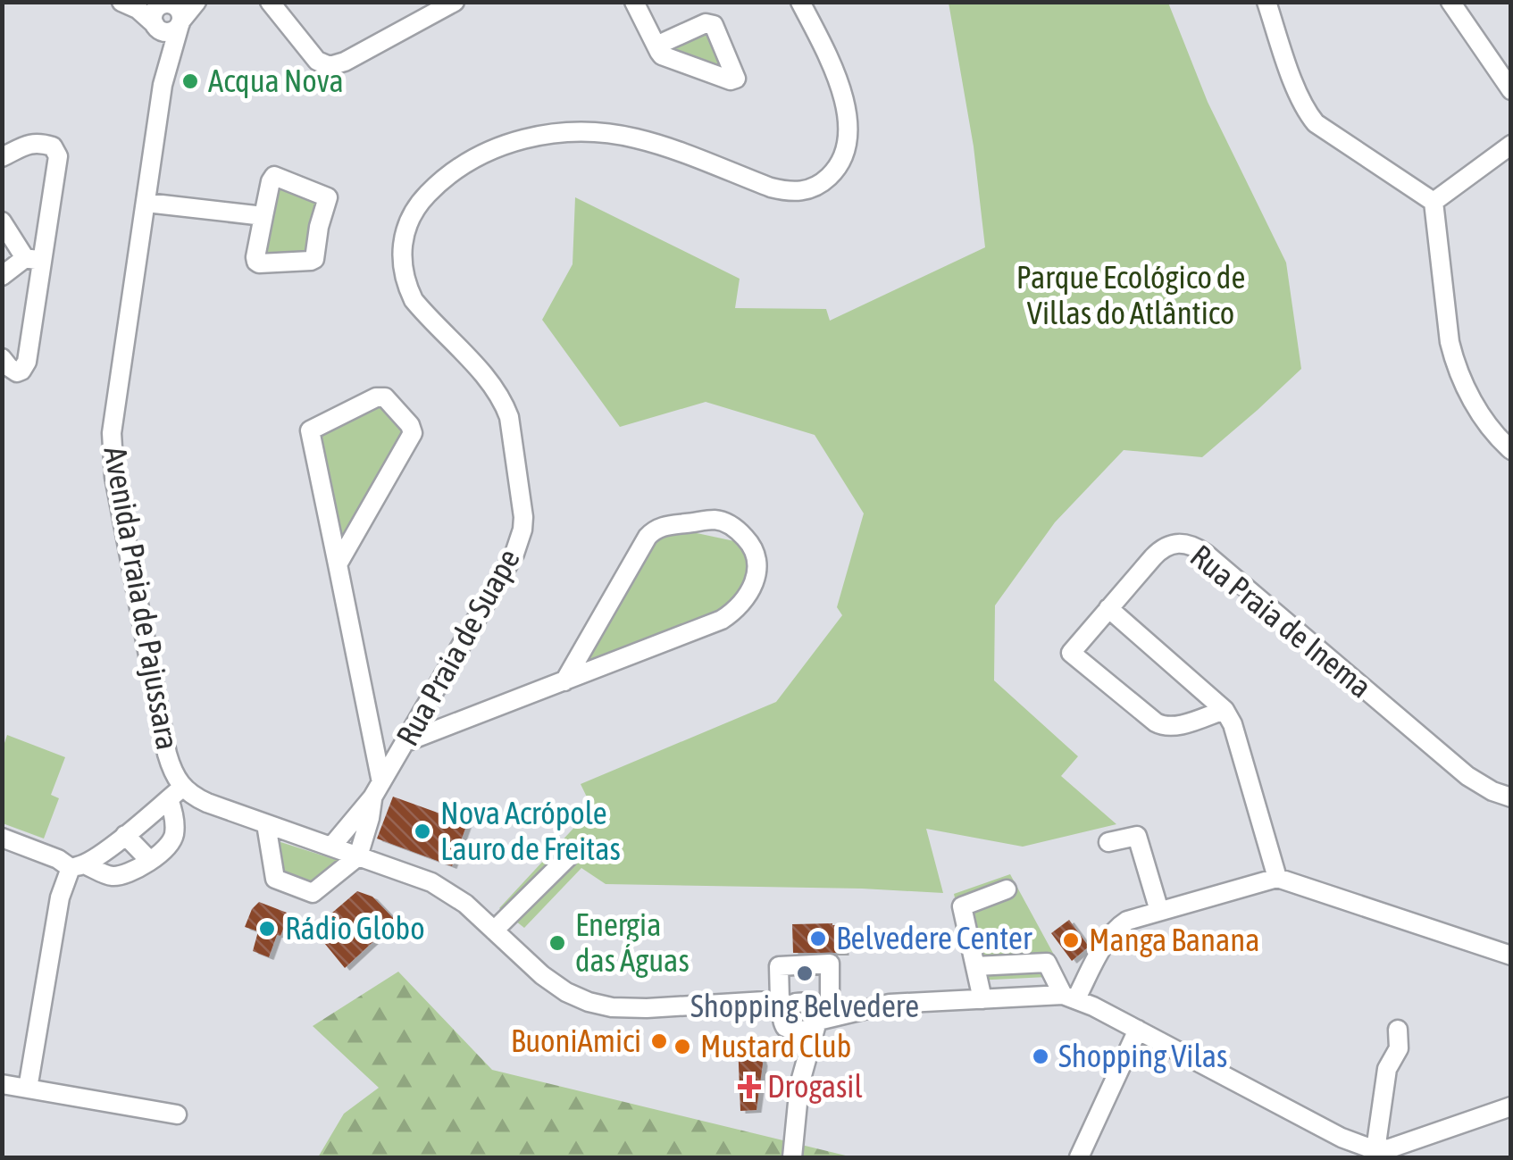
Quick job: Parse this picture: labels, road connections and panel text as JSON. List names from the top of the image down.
{
  "streets": {
    "street": ["Avenida Praia de Pajussara", "Rua Praia de Inema", "Rua Praia de Suape"]
  },
  "crossings": [
    ["Avenida Praia de Pajussara", "Rua Praia de Suape"]
  ],
  "parks": ["Parque Ecológico de Villas do Atlântico"],
  "places": {
    "other": [
      "Acqua Nova",
      "Nova Acrópole Lauro de Freitas",
      "Rádio Globo",
      "Belvedere Center",
      "Manga Banana",
      "Energia das Águas",
      "Shopping Belvedere",
      "BuoniAmici",
      "Mustard Club",
      "Shopping Vilas"
    ],
    "health": ["Drogasil"]
  }
}
